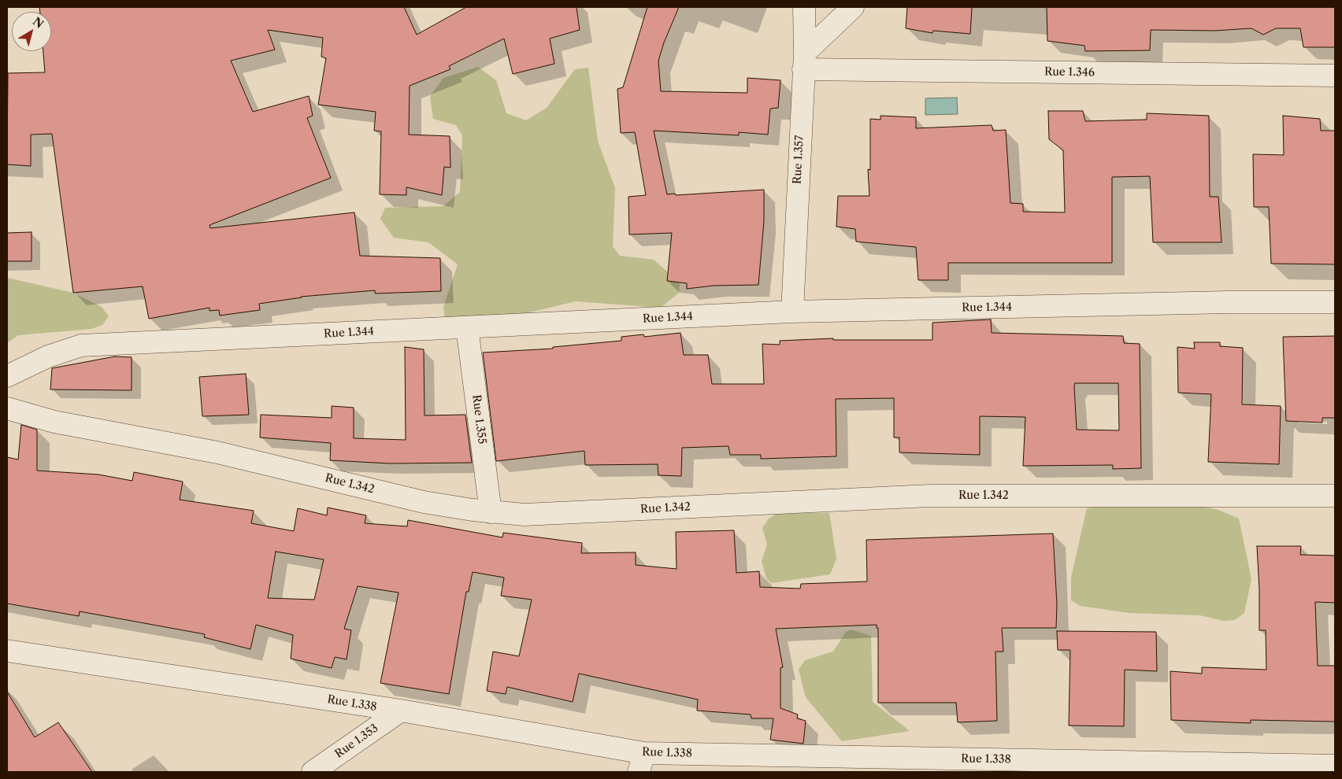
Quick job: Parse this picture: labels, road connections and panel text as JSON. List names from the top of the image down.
{
  "streets": {
    "street": [
      "Rue 1.346",
      "Rue 1.357",
      "Rue 1.344",
      "Rue 1.355",
      "Rue 1.342",
      "Rue 1.338",
      "Rue 1.353"
    ]
  },
  "crossings": [
    ["Rue 1.346", "Rue 1.357"],
    ["Rue 1.357", "Rue 1.344"],
    ["Rue 1.344", "Rue 1.355"],
    ["Rue 1.355", "Rue 1.342"],
    ["Rue 1.338", "Rue 1.353"]
  ],
  "north": "top right"
}
